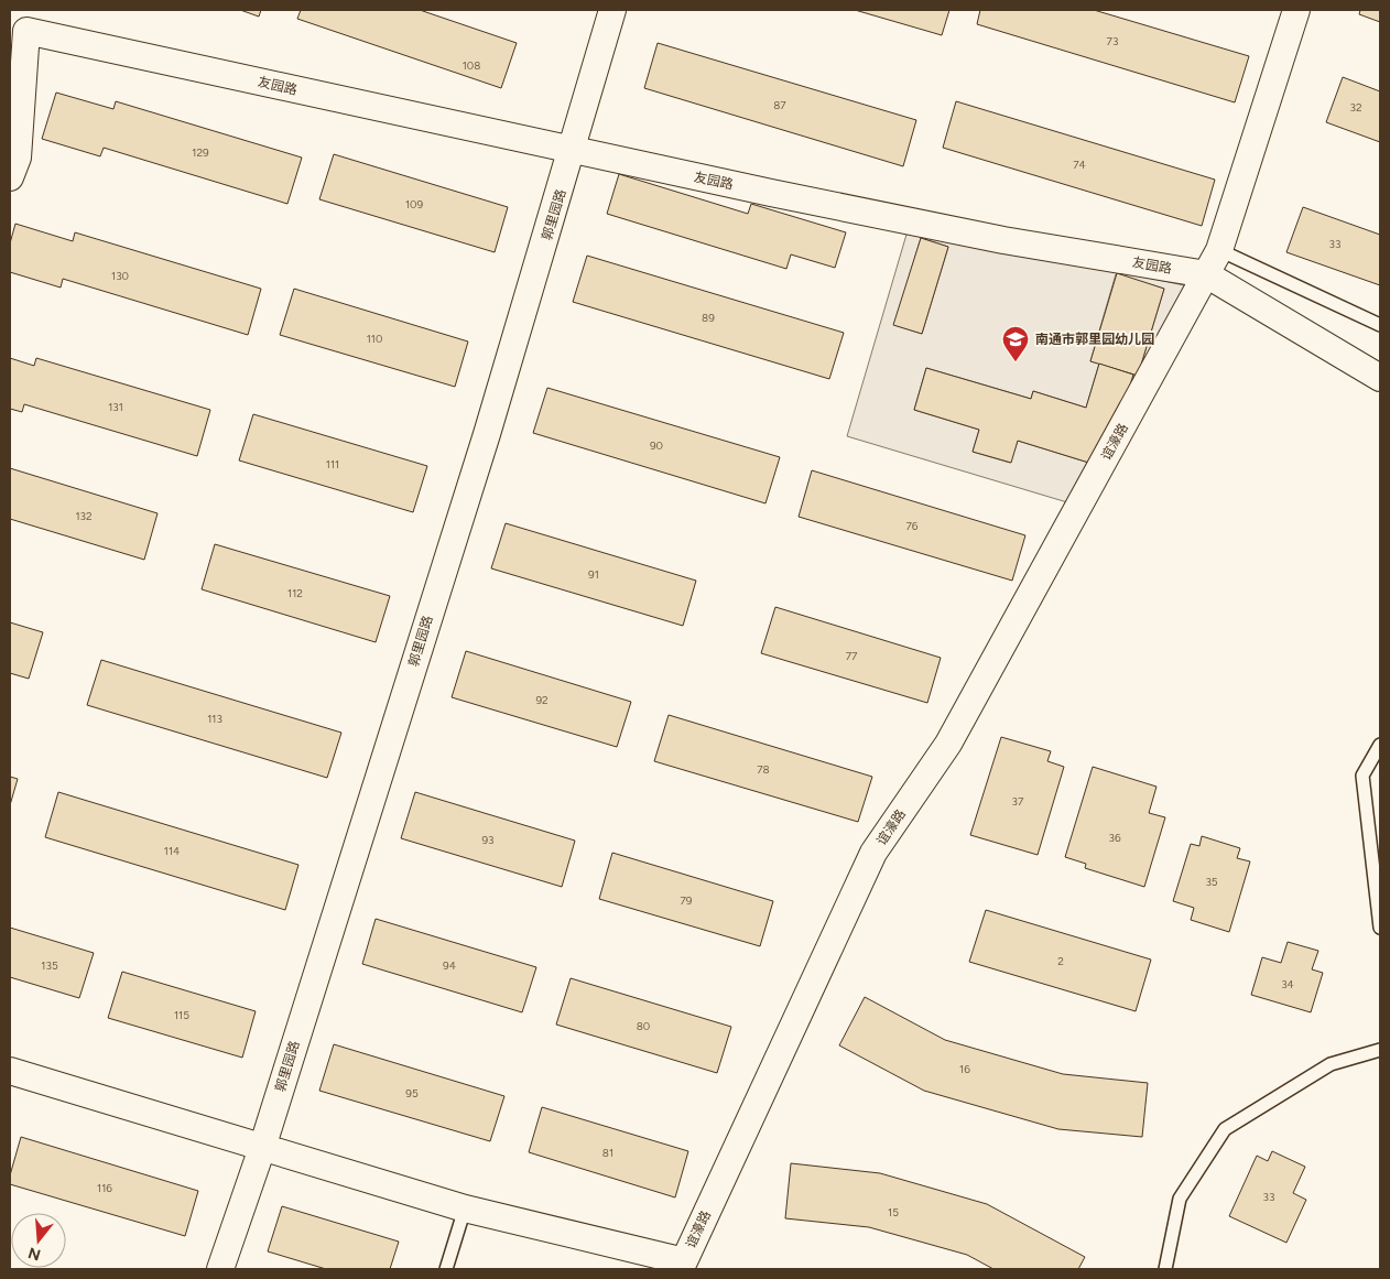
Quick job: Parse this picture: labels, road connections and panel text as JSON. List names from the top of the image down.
{
  "streets": {
    "street": ["友园路", "郭里园路", "谊濠路"]
  },
  "crossings": [
    ["友园路", "郭里园路"],
    ["友园路", "谊濠路"],
    ["郭里园路", "谊濠路"]
  ],
  "places": {
    "school or university": ["南通市郭里园幼儿园"]
  },
  "house_numbers": [
    "73",
    "108",
    "87",
    "32",
    "129",
    "74",
    "109",
    "33",
    "130",
    "89",
    "110",
    "131",
    "90",
    "111",
    "132",
    "76",
    "91",
    "112",
    "77",
    "92",
    "113",
    "78",
    "37",
    "36",
    "93",
    "114",
    "35",
    "79",
    "2",
    "135",
    "94",
    "34",
    "115",
    "80",
    "16",
    "95",
    "81",
    "116",
    "33",
    "15"
  ],
  "north": "bottom"
}
